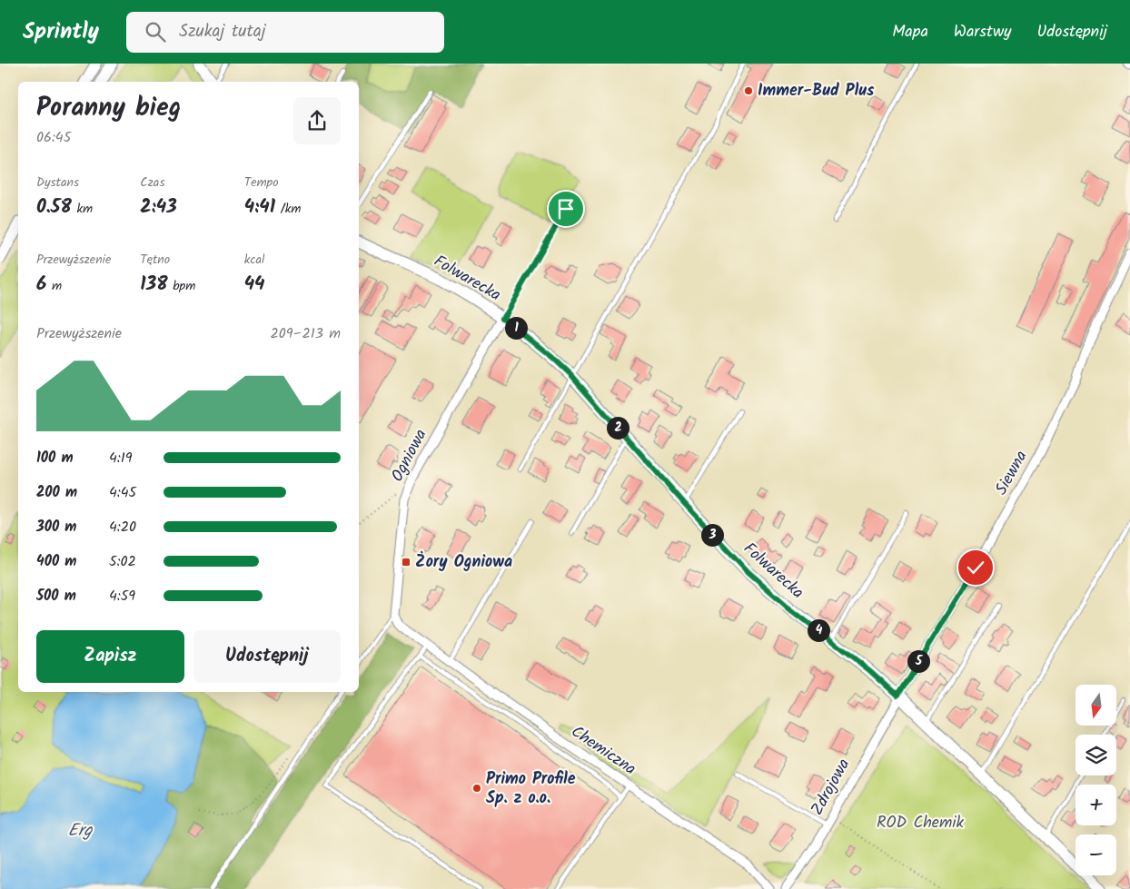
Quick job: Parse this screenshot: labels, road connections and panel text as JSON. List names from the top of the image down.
{
  "streets": {
    "street": [
      "Folwarecka",
      "Ogniowa",
      "Siewna",
      "Chemiczna",
      "Zdrojowa"
    ]
  },
  "crossings": [
    ["Folwarecka", "Ogniowa"],
    ["Folwarecka", "Siewna"],
    ["Folwarecka", "Zdrojowa"],
    ["Ogniowa", "Chemiczna"],
    ["Siewna", "Zdrojowa"]
  ],
  "water": ["Erg"],
  "parks": ["ROD Chemik"],
  "places": {
    "other": ["Immer-Bud Plus", "Primo Profile Sp. z o.o."],
    "transit": ["Żory Ogniowa"]
  },
  "north": "bottom",
  "page": {
    "header": "Sprintly",
    "search": "Szukaj tutaj",
    "nav": ["Mapa", "Warstwy", "Udostępnij"],
    "heading": ["Poranny bieg", "06:45"],
    "stats": [
      ["Dystans", "0.58 km"],
      ["Czas", "2:43"],
      ["Tempo", "4:41 /km"],
      ["Przewyższenie", "6 m"],
      ["Tętno", "138 bpm"],
      ["kcal", "44"]
    ],
    "chart": ["Przewyższenie", "209–213 m"],
    "pins": [
      "1",
      "2",
      "3",
      "4",
      "5"
    ],
    "list": [
      {
        "name": "100 m",
        "note": "4:19"
      },
      {
        "name": "200 m",
        "note": "4:45"
      },
      {
        "name": "300 m",
        "note": "4:20"
      },
      {
        "name": "400 m",
        "note": "5:02"
      },
      {
        "name": "500 m",
        "note": "4:59"
      }
    ],
    "buttons": ["Zapisz", "Udostępnij"],
    "map_buttons": ["+", "−"]
  }
}
